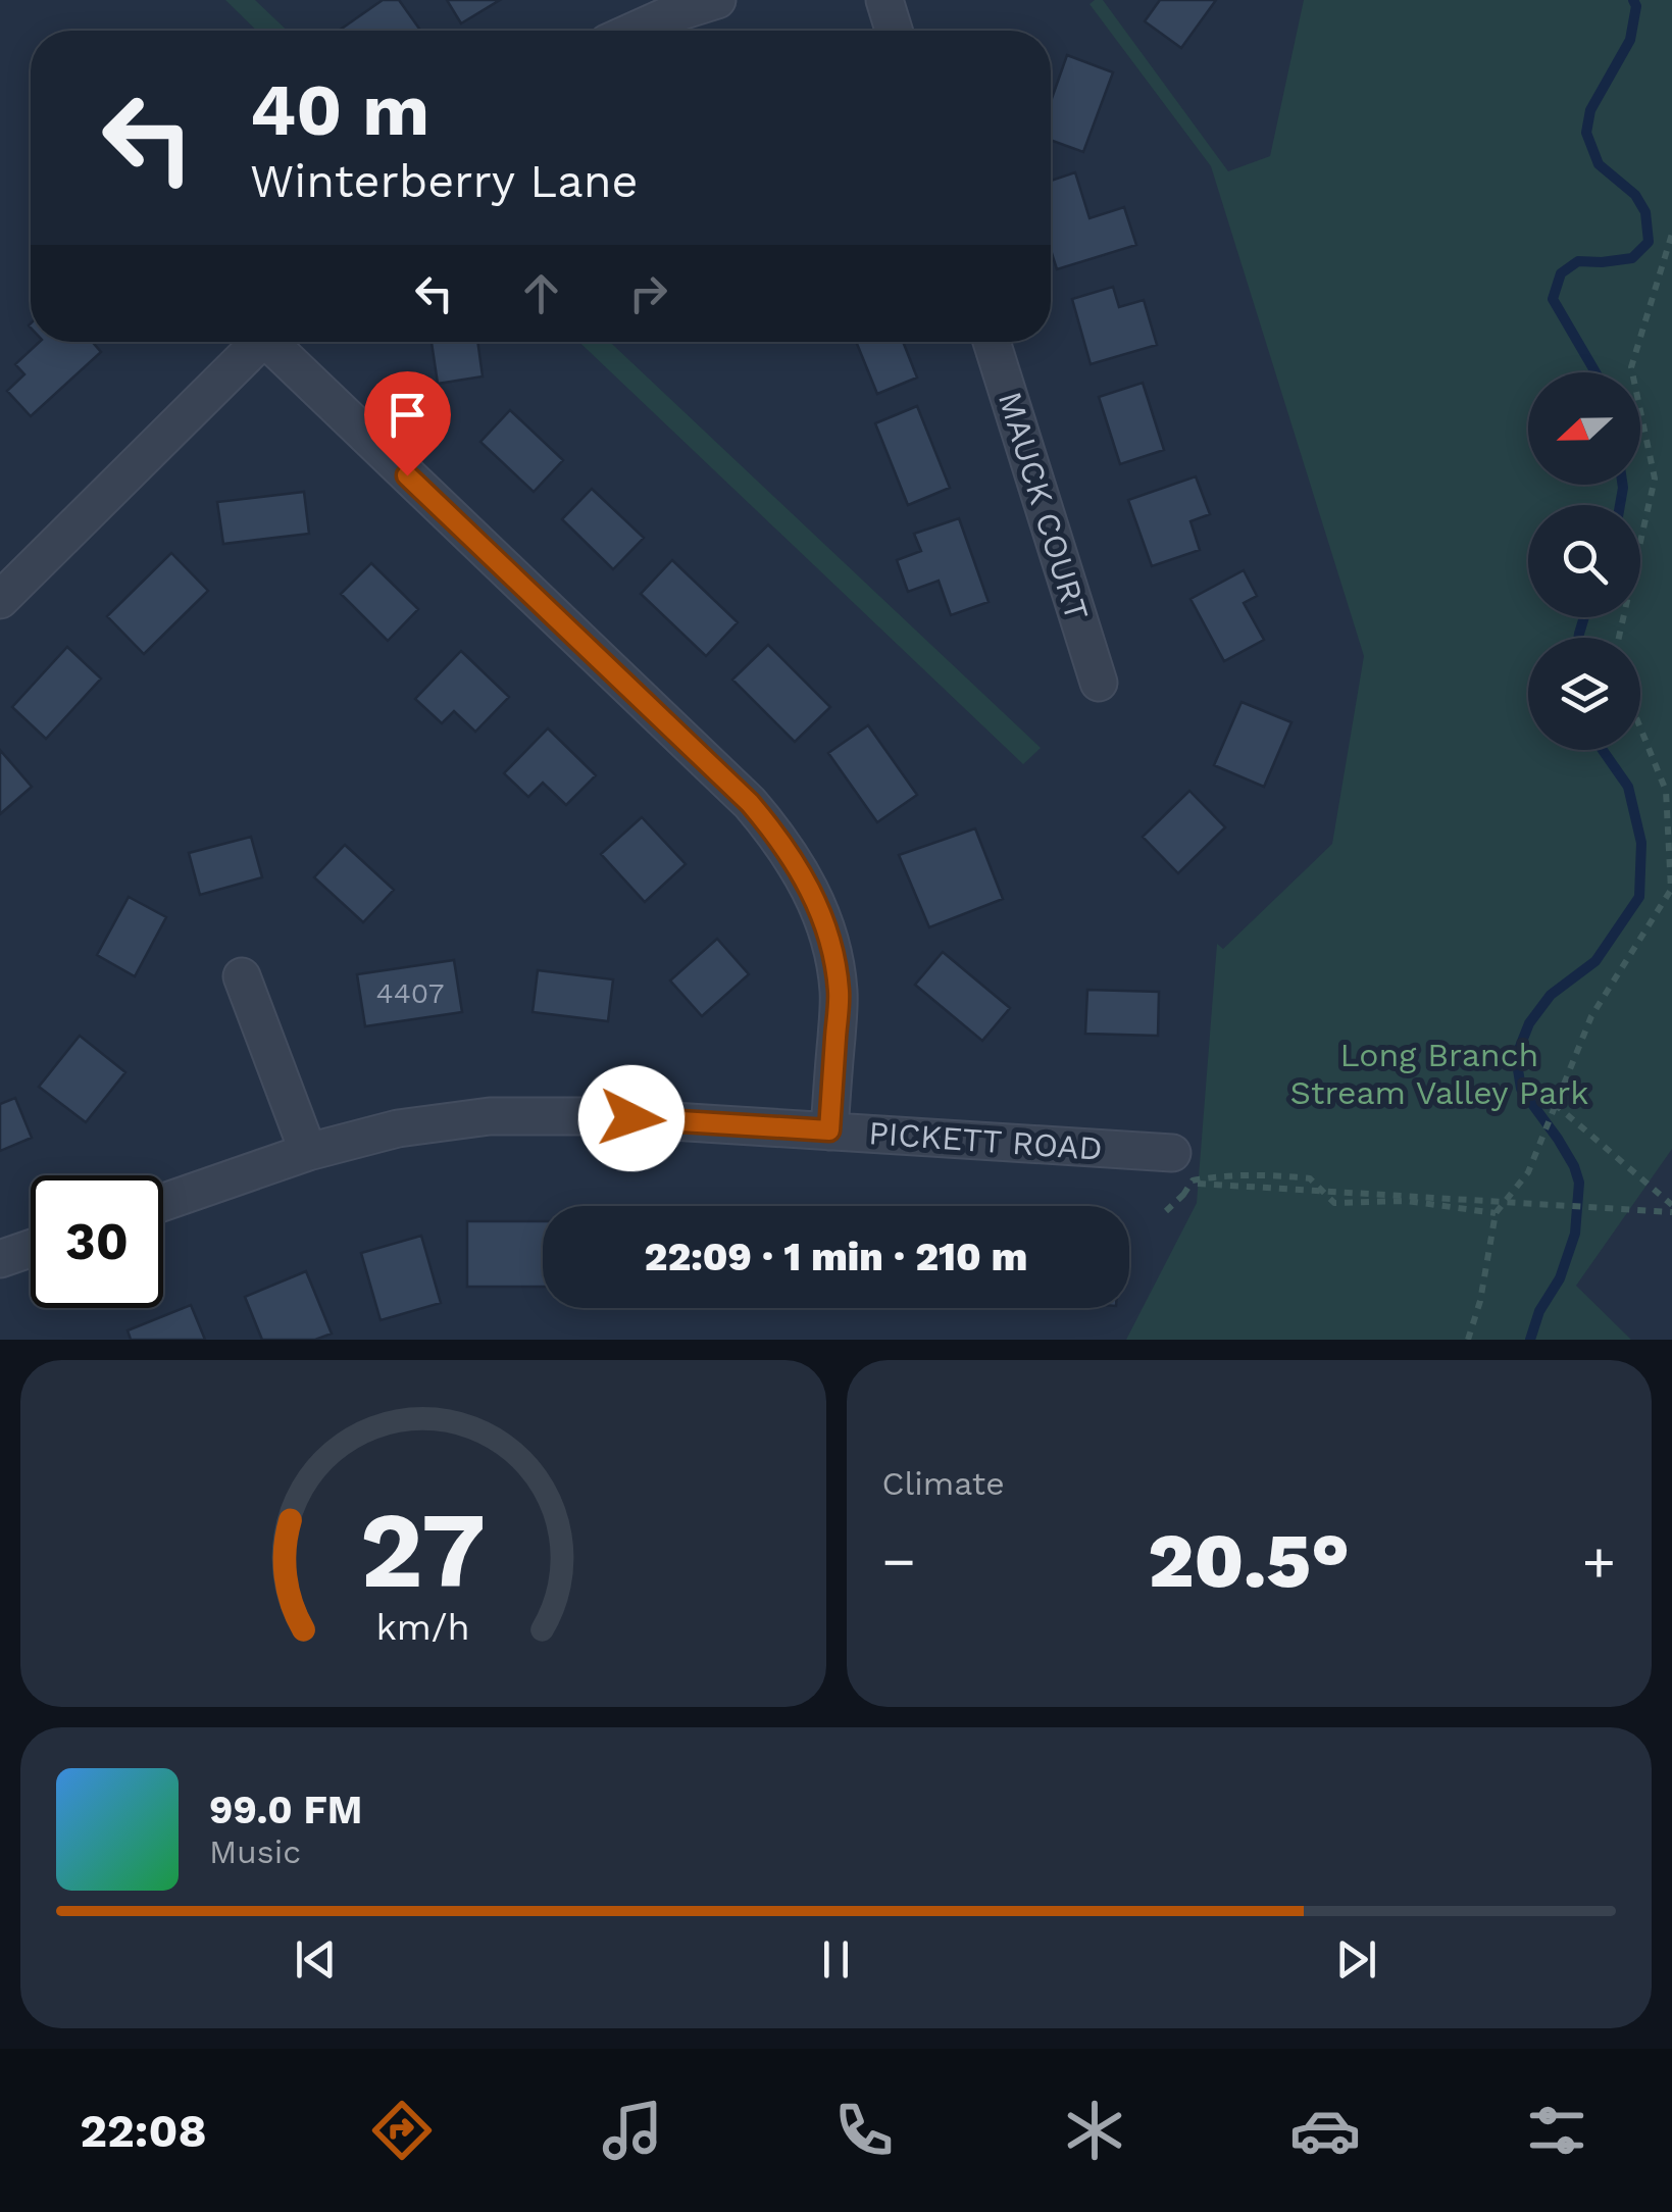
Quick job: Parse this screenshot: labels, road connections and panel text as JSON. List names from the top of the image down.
{
  "streets": {
    "street": ["MAUCK COURT", "PICKETT ROAD"]
  },
  "parks": ["Long Branch Stream Valley Park"],
  "house_numbers": ["4407"],
  "north": "left",
  "page": {
    "turn": ["40 m", "Winterberry Lane"],
    "limit": "30",
    "trip": "22:09 · 1 min · 210 m",
    "tile": "Climate",
    "heat": ["−", "20.5°", "+"],
    "song": ["99.0 FM", "Music"],
    "tabs": "22:08",
    "gauge": ["27", "km/h"]
  }
}
